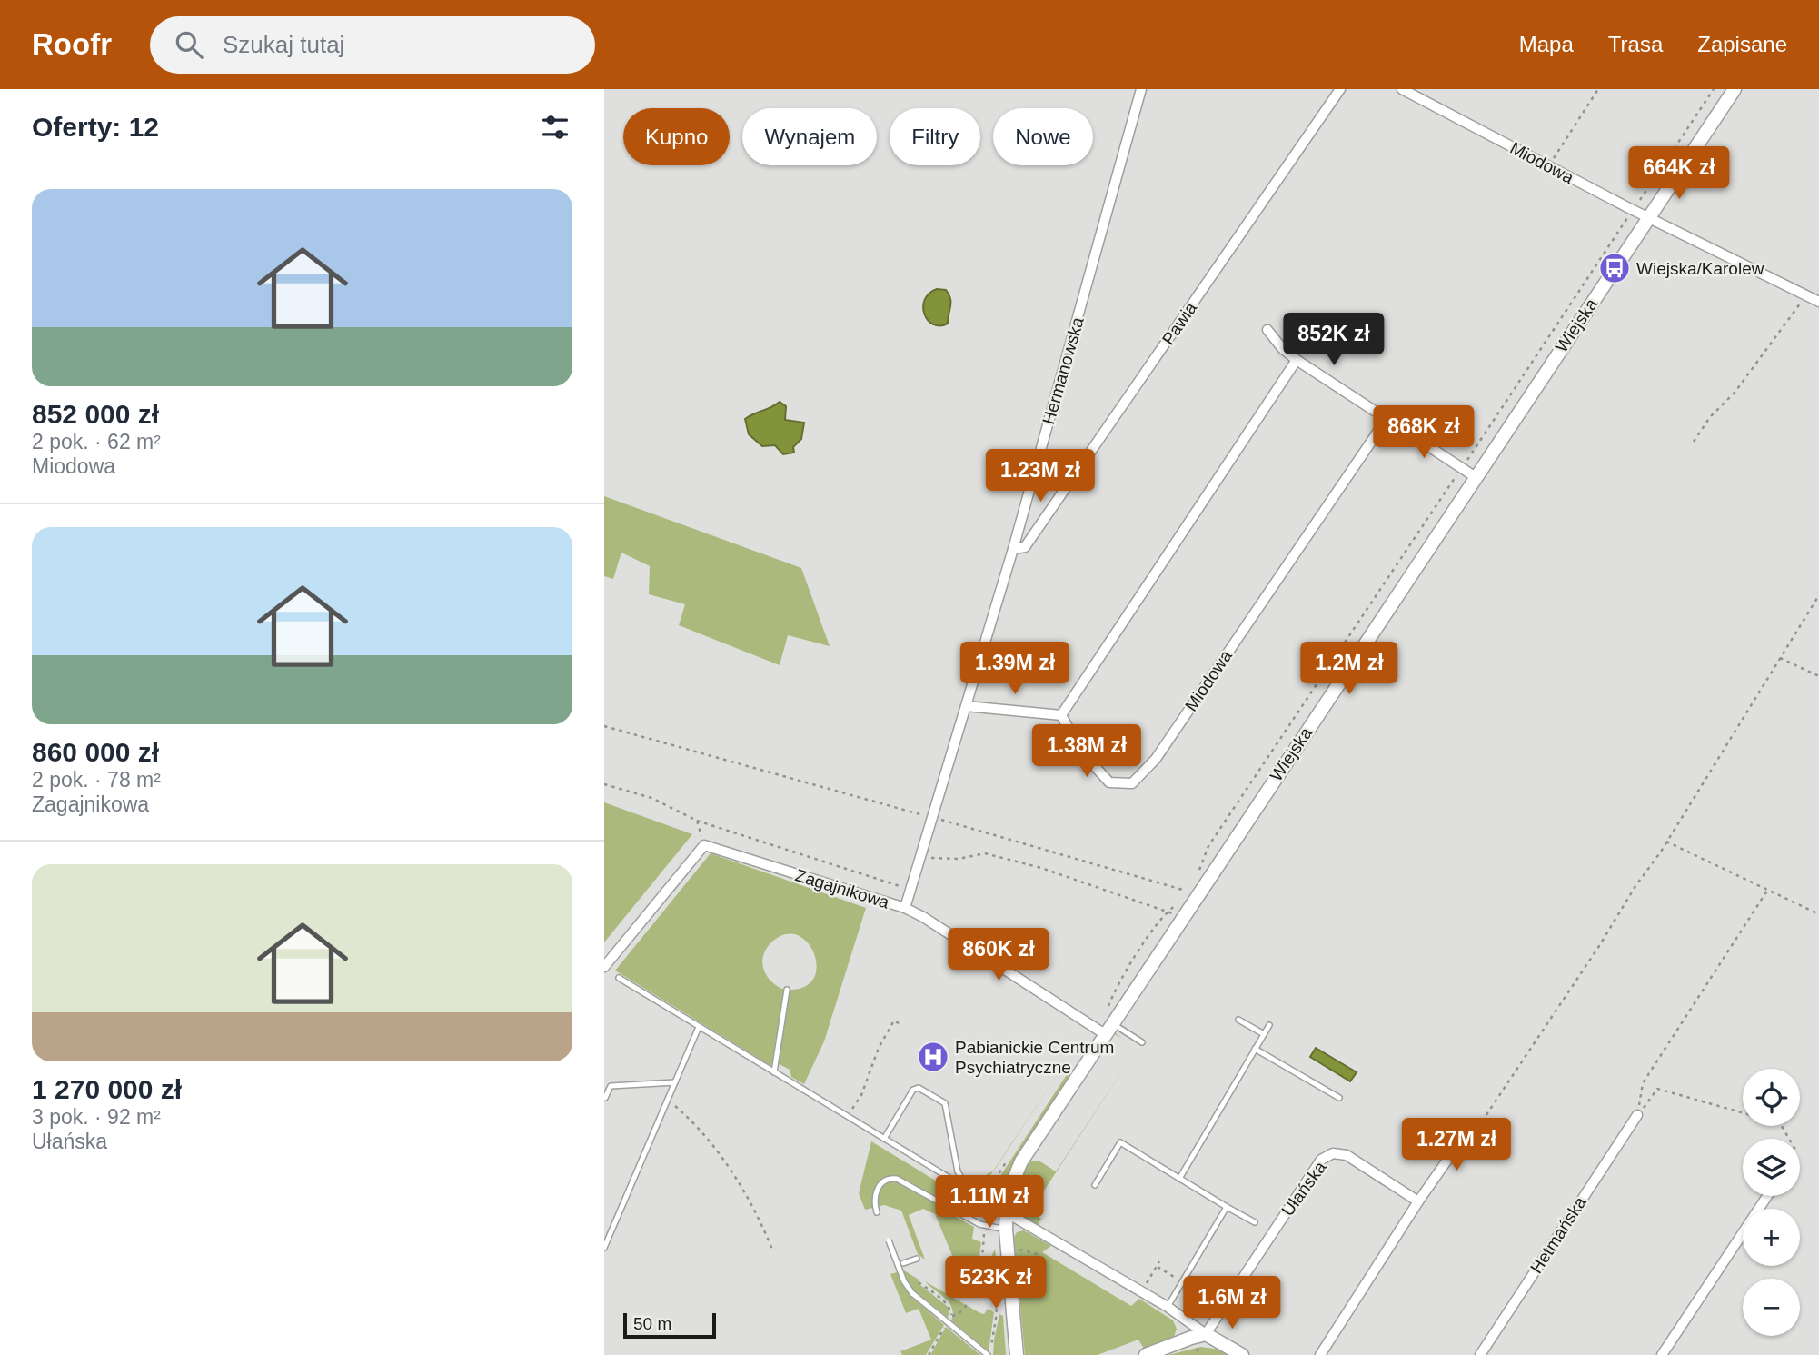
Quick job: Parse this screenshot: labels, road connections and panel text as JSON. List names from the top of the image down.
{
  "streets": {
    "street": [
      "Miodowa",
      "Pawia",
      "Wiejska",
      "Hermanowska",
      "Zagajnikowa",
      "Ułańska",
      "Hetmańska"
    ]
  },
  "crossings": [
    ["Miodowa", "Wiejska"],
    ["Pawia", "Hermanowska"],
    ["Wiejska", "Zagajnikowa"],
    ["Hermanowska", "Zagajnikowa"]
  ],
  "places": {
    "bus stop": ["Wiejska/Karolew"],
    "hospital": ["Pabianickie Centrum Psychiatryczne"]
  },
  "scale_bar": "50 m",
  "page": {
    "header": "Roofr",
    "search": "Szukaj tutaj",
    "nav": ["Mapa", "Trasa", "Zapisane"],
    "heading": "Oferty: 12",
    "chip": [
      "Kupno",
      "Wynajem",
      "Filtry",
      "Nowe"
    ],
    "price": [
      "664K zł",
      "852K zł",
      "868K zł",
      "1.23M zł",
      "1.39M zł",
      "1.2M zł",
      "1.38M zł",
      "860K zł",
      "1.27M zł",
      "1.11M zł",
      "523K zł",
      "1.6M zł"
    ],
    "list": [
      {
        "name": "852 000 zł",
        "note": "2 pok. · 62 m² · Miodowa"
      },
      {
        "name": "860 000 zł",
        "note": "2 pok. · 78 m² · Zagajnikowa"
      },
      {
        "name": "1 270 000 zł",
        "note": "3 pok. · 92 m² · Ułańska"
      }
    ],
    "map_buttons": ["+", "−"],
    "scale": "50 m"
  }
}
